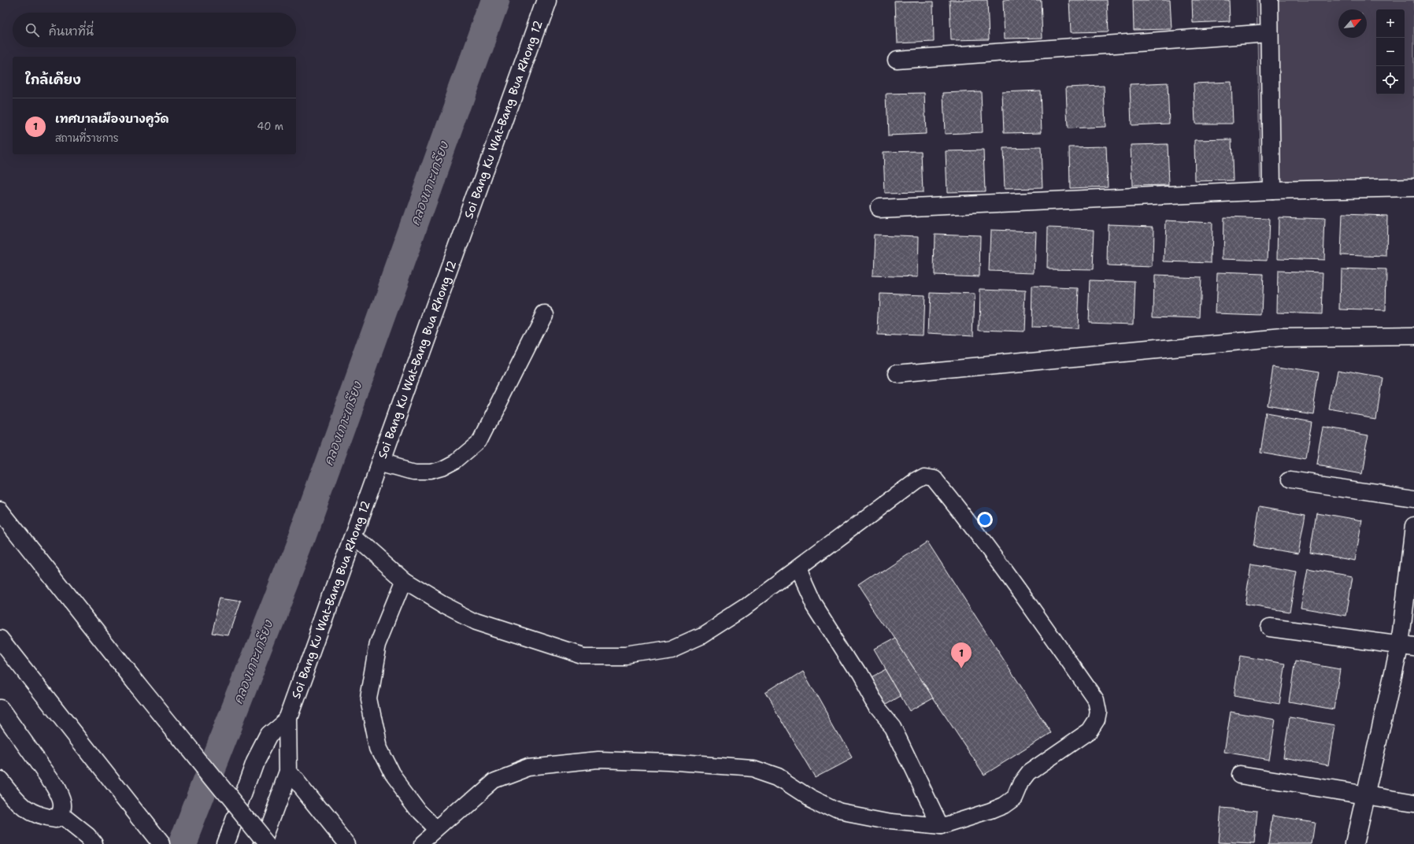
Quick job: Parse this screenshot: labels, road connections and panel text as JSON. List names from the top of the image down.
{
  "streets": {
    "street": ["Soi Bang Ku Wat-Bang Bua Rhong 12"]
  },
  "water": ["คลองเกาะเกรียง"],
  "north": "top right",
  "page": {
    "map_buttons": ["+", "−"],
    "search": "ค้นหาที่นี่",
    "heading": "ใกล้เคียง",
    "list": [
      {
        "mark": "1",
        "name": "เทศบาลเมืองบางคูวัด",
        "note": "สถานที่ราชการ",
        "value": "40 m"
      }
    ],
    "pins": "1"
  }
}
